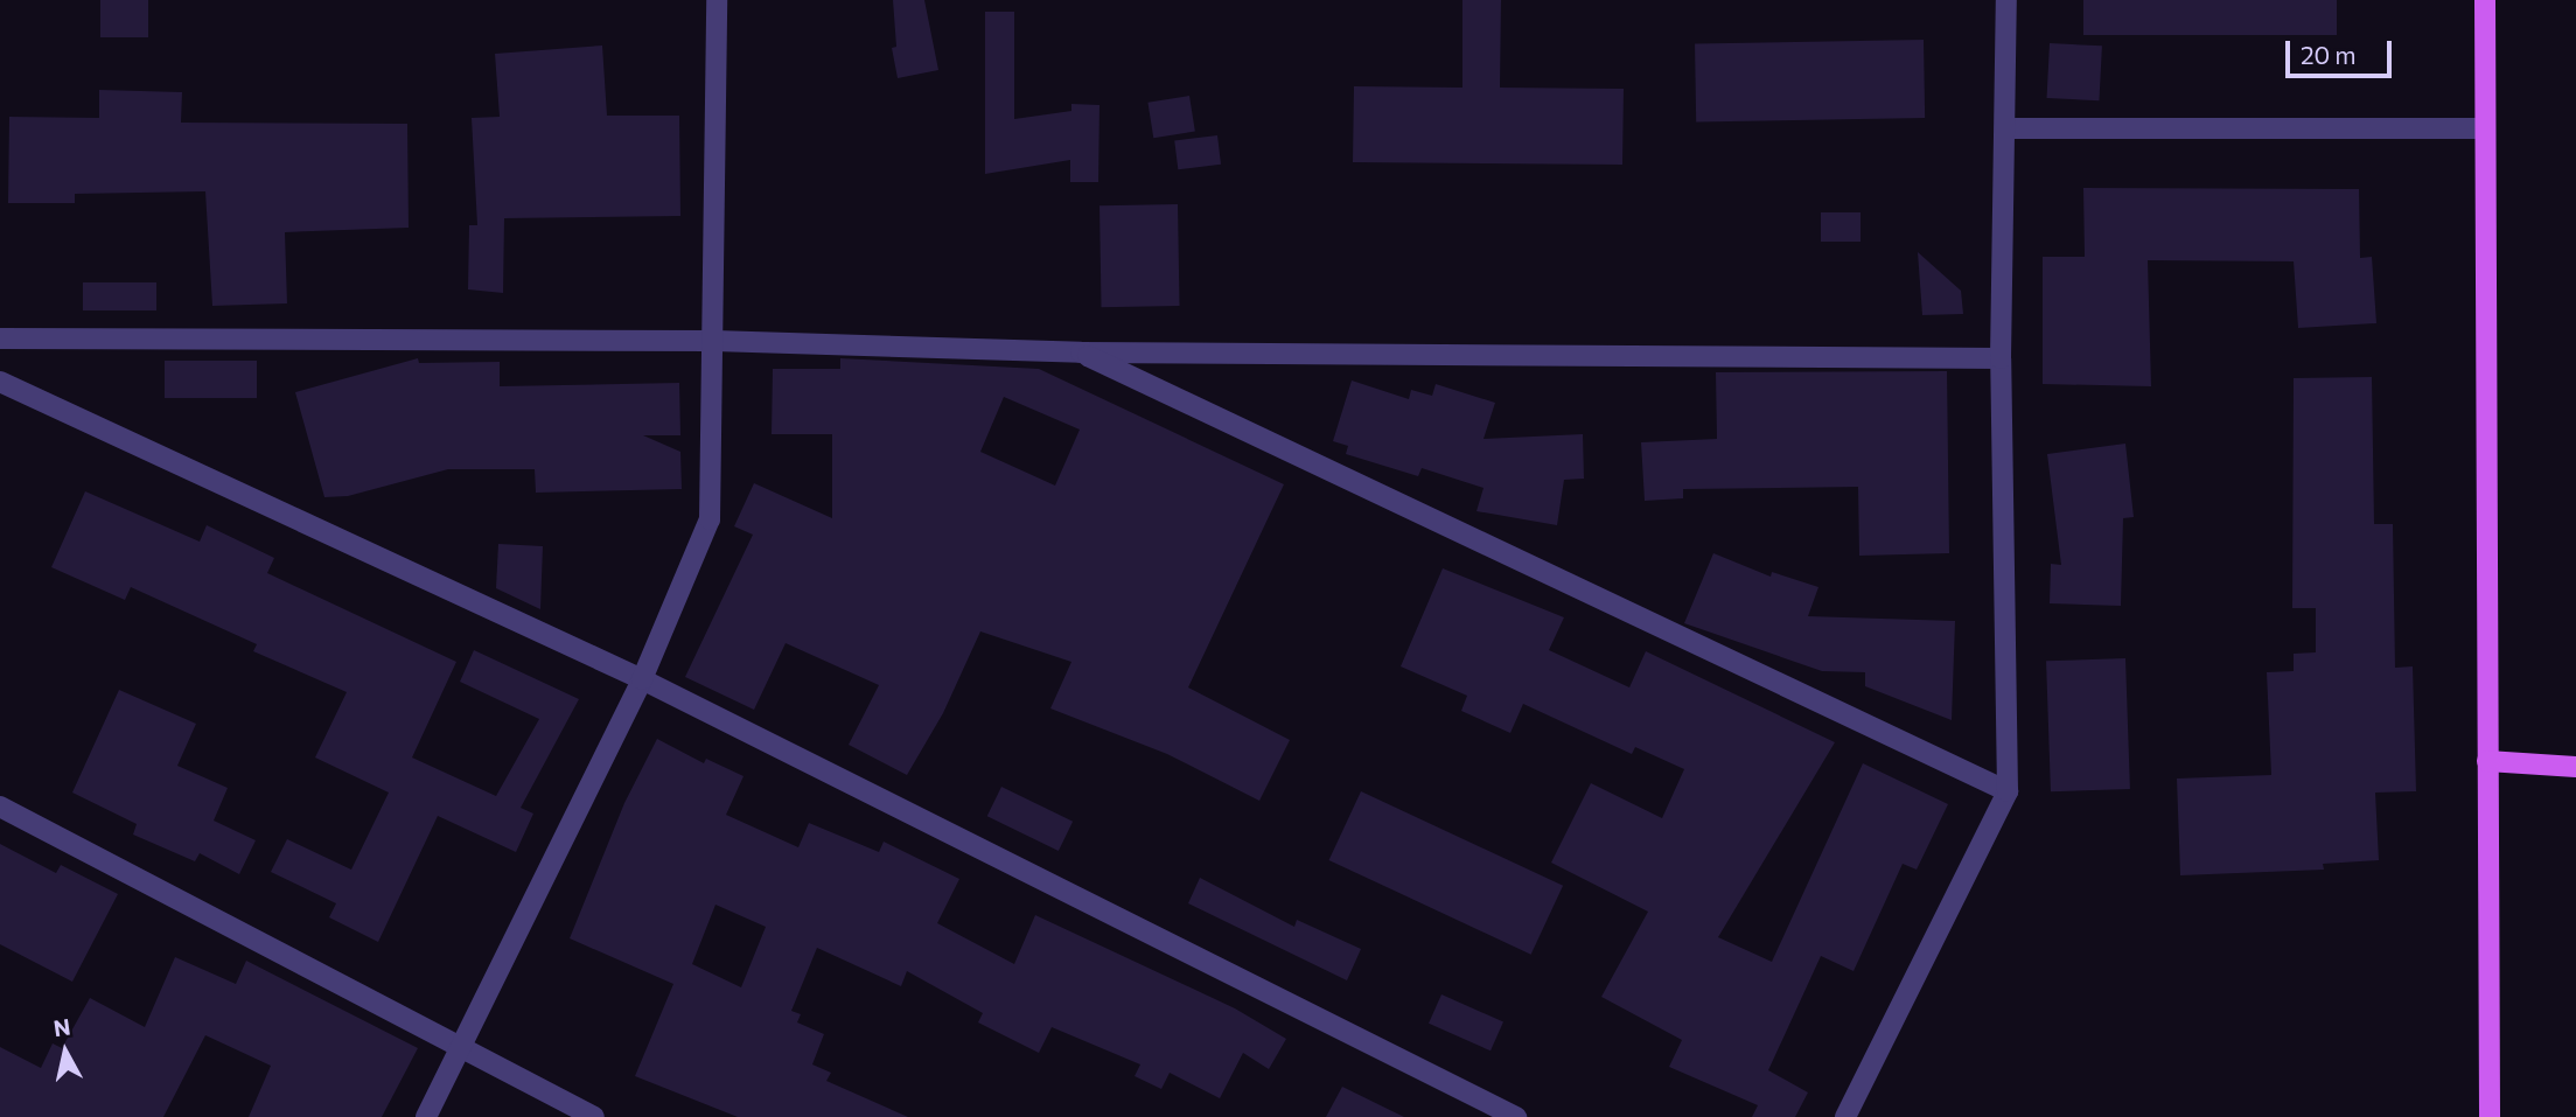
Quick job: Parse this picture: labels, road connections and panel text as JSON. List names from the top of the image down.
{
  "scale_bar": "20 m",
  "north": "top"
}
